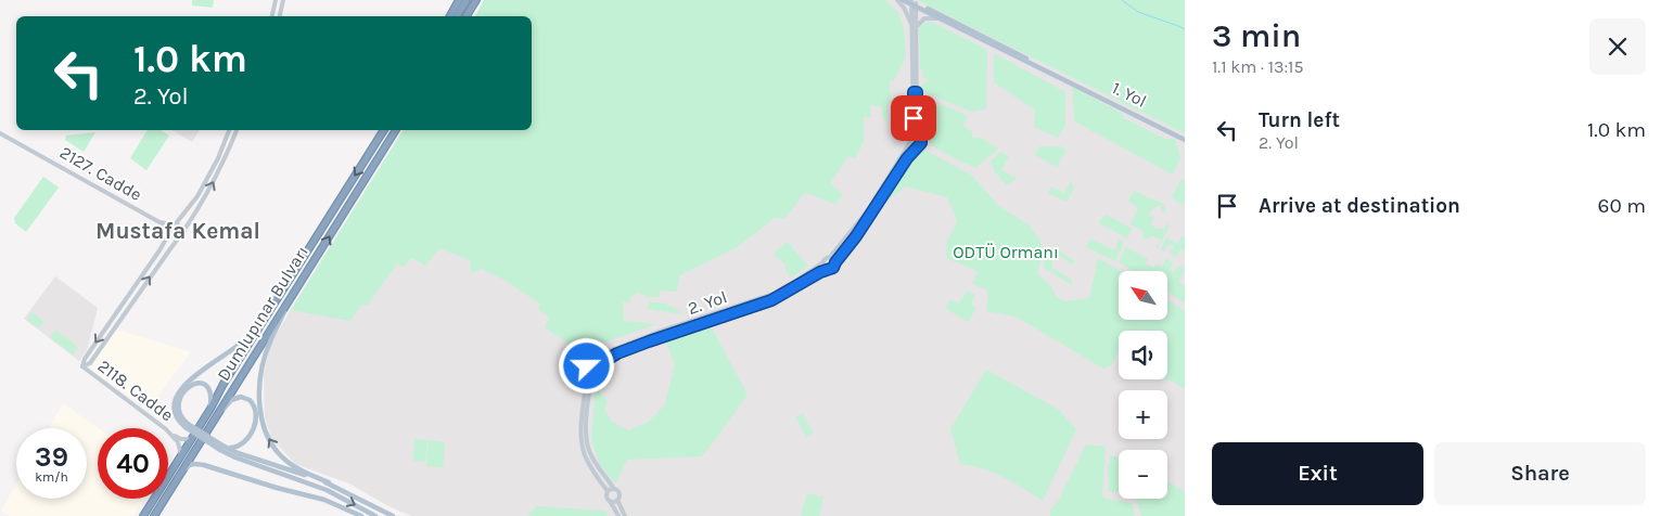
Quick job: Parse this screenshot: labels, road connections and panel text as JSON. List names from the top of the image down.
{
  "streets": {
    "highway": ["Dumlupınar Bulvarı"],
    "main road": ["1. Yol"],
    "street": ["2127. Cadde", "2. Yol", "2118. Cadde"]
  },
  "crossings": [
    ["1. Yol", "2. Yol"]
  ],
  "districts": ["Mustafa Kemal"],
  "parks": ["ODTÜ Ormanı"],
  "north": "top left",
  "page": {
    "heading": ["3 min", "1.1 km · 13:15"],
    "turn": ["1.0 km", "2. Yol"],
    "list": [
      {
        "name": "Turn left",
        "note": "2. Yol",
        "value": "1.0 km"
      },
      {
        "name": "Arrive at destination",
        "value": "60 m"
      }
    ],
    "map_buttons": ["+", "−"],
    "speed": "39 km/h",
    "limit": "40",
    "buttons": ["Exit", "Share"]
  }
}
